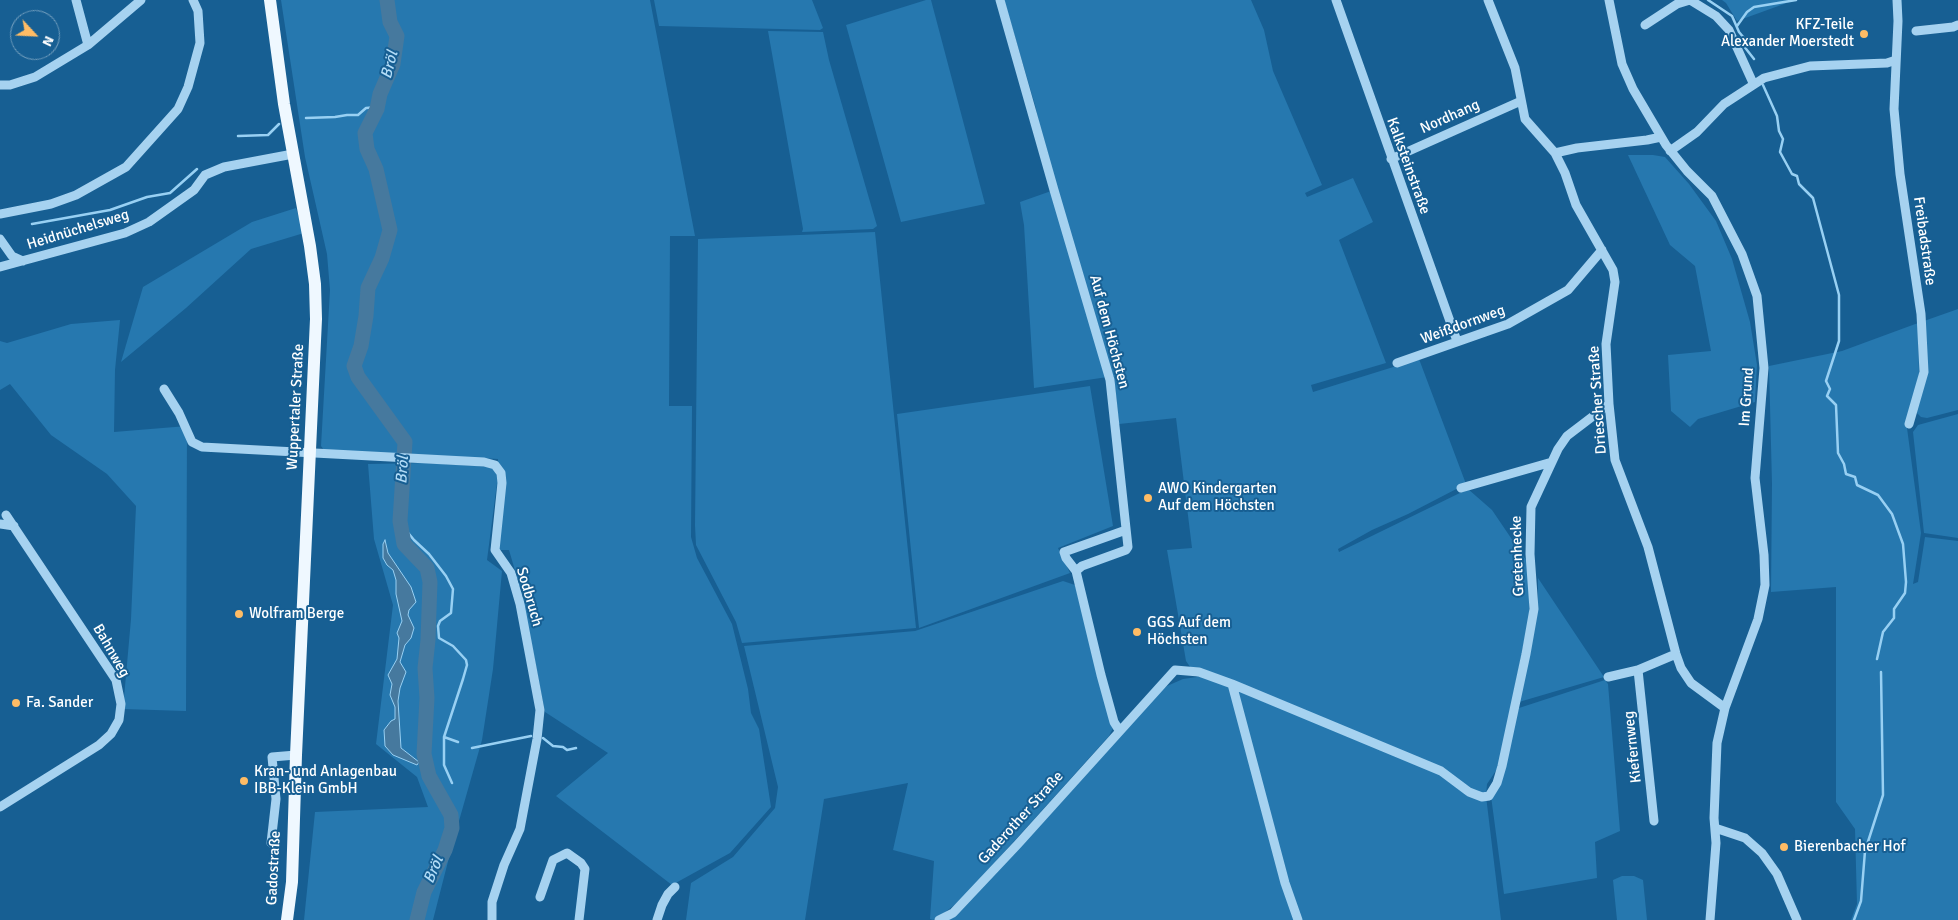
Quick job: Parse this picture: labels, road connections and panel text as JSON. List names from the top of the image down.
{
  "streets": {
    "main road": ["Wuppertaler Straße", "Gadostraße"],
    "street": [
      "Nordhang",
      "Kalksteinstraße",
      "Heidnüchelsweg",
      "Freibadstraße",
      "Weißdornweg",
      "Auf dem Höchsten",
      "Im Grund",
      "Driescher Straße",
      "Gretenhecke",
      "Sodbruch",
      "Bahnweg",
      "Kiefernweg",
      "Gaderother Straße"
    ]
  },
  "crossings": [
    ["Nordhang", "Kalksteinstraße"],
    ["Nordhang", "Driescher Straße"],
    ["Kalksteinstraße", "Weißdornweg"],
    ["Heidnüchelsweg", "Wuppertaler Straße"],
    ["Weißdornweg", "Driescher Straße"],
    ["Im Grund", "Driescher Straße"],
    ["Driescher Straße", "Gretenhecke"],
    ["Wuppertaler Straße", "Sodbruch"],
    ["Wuppertaler Straße", "Gadostraße"],
    ["Gretenhecke", "Gaderother Straße"]
  ],
  "water": ["Bröl"],
  "places": [
    "KFZ-Teile Alexander Moerstedt",
    "AWO Kindergarten Auf dem Höchsten",
    "Wolfram Berge",
    "GGS Auf dem Höchsten",
    "Fa. Sander",
    "Kran- und Anlagenbau IBB-Klein GmbH",
    "Bierenbacher Hof"
  ],
  "north": "bottom right"
}
